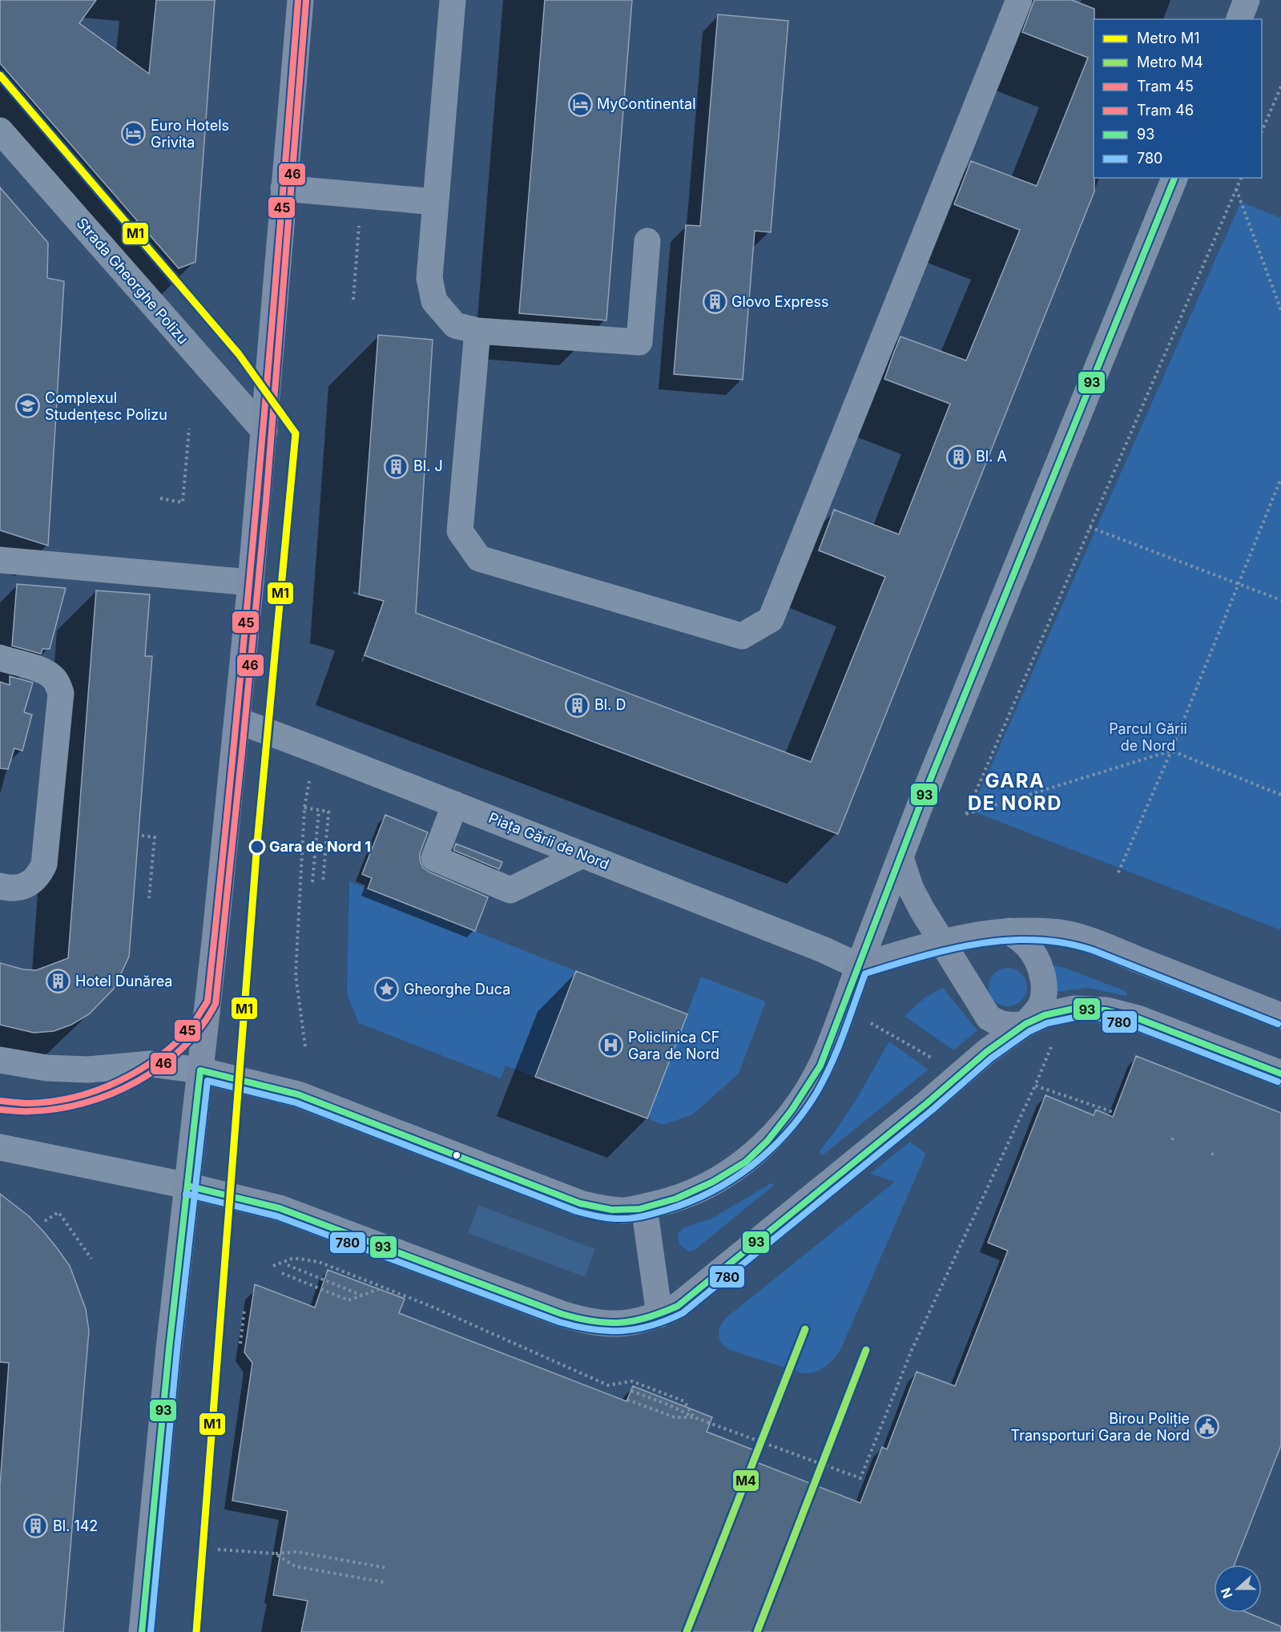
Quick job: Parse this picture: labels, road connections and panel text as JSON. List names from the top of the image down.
{
  "streets": {
    "street": ["Strada Gheorghe Polizu", "Piața Gării de Nord"]
  },
  "districts": ["GARA DE NORD"],
  "parks": ["Parcul Gării de Nord"],
  "places": {
    "hotel": ["MyContinental", "Euro Hotels Grivita"],
    "building": [
      "Glovo Express",
      "Bl. A",
      "Bl. J",
      "Bl. D",
      "Hotel Dunărea",
      "Bl. 142"
    ],
    "school or university": ["Complexul Studențesc Polizu"],
    "other": ["Gara de Nord 1"],
    "place": ["Gheorghe Duca"],
    "hospital": ["Policlinica CF Gara de Nord"],
    "public building": ["Birou Poliție Transporturi Gara de Nord"]
  },
  "lines": [
    "tram line 45",
    "tram line 46",
    "metro line M1",
    "transit line 93",
    "transit line 780",
    "metro line M4"
  ],
  "legend": [
    "Metro M1",
    "Metro M4",
    "Tram 45",
    "Tram 46",
    "93",
    "780"
  ],
  "north": "left"
}
